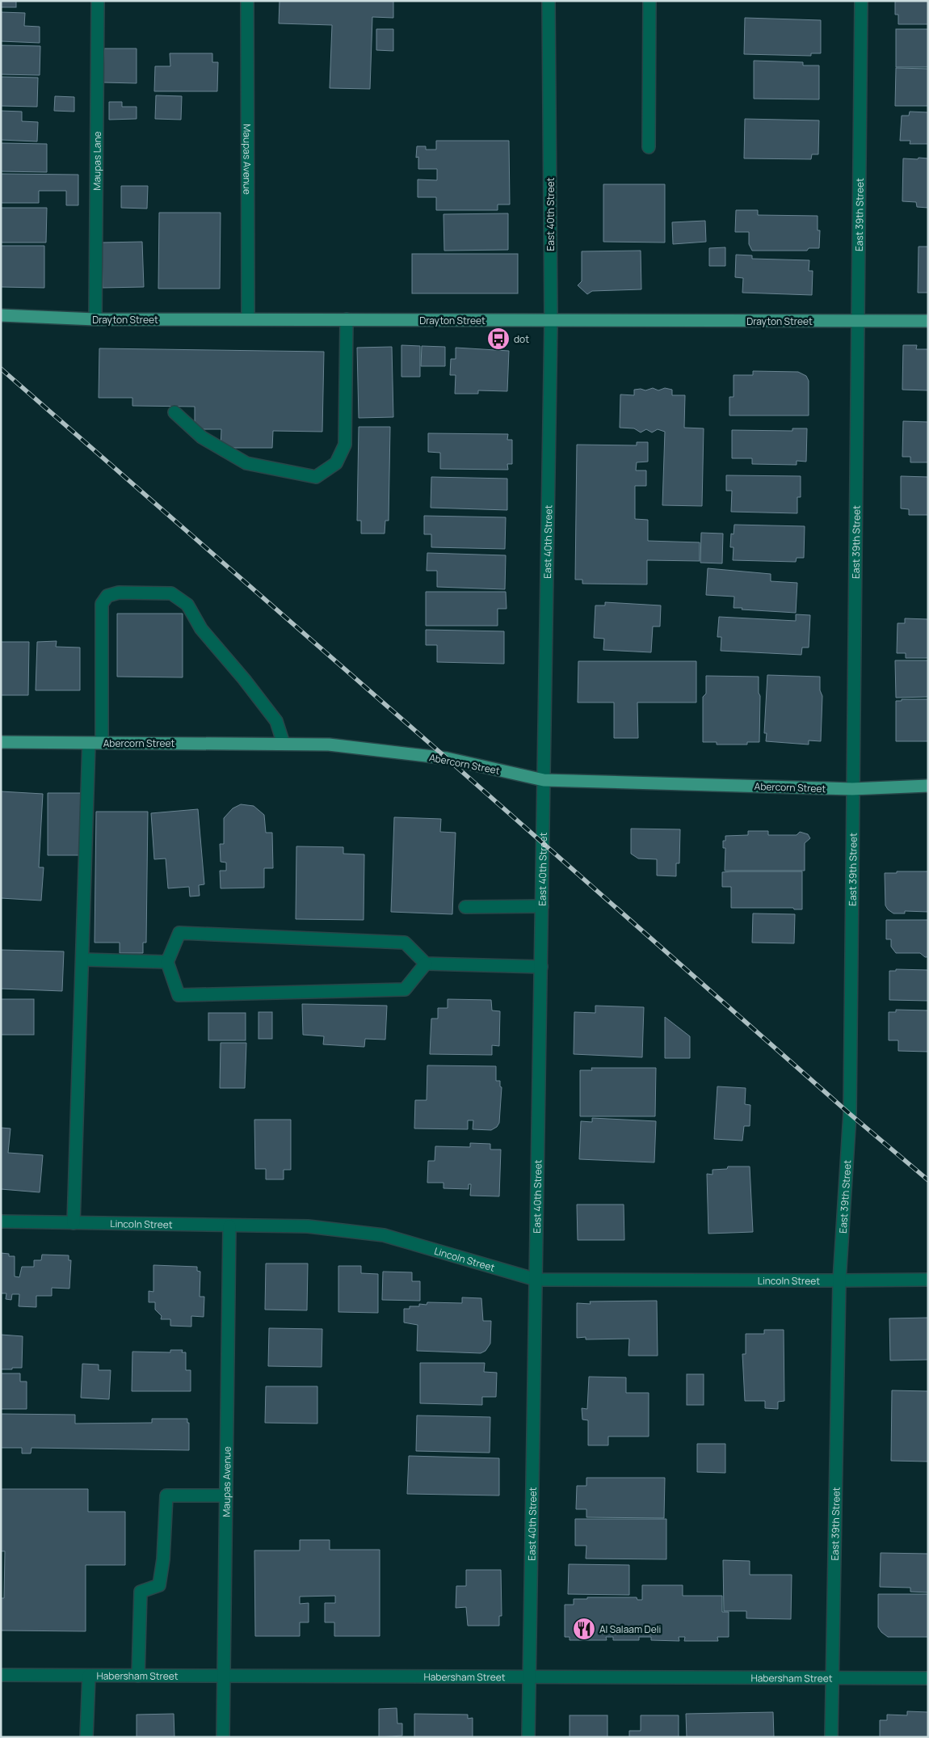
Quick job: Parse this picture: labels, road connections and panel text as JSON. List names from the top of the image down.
{
  "streets": {
    "main road": ["Drayton Street", "Abercorn Street"],
    "street": [
      "Maupas Lane",
      "Maupas Avenue",
      "East 40th Street",
      "East 39th Street",
      "Lincoln Street",
      "Habersham Street"
    ]
  },
  "crossings": [
    ["Maupas Lane", "Drayton Street"],
    ["Maupas Avenue", "Drayton Street"],
    ["Maupas Avenue", "Lincoln Street"],
    ["Maupas Avenue", "Habersham Street"],
    ["East 40th Street", "Drayton Street"],
    ["East 40th Street", "Abercorn Street"],
    ["East 40th Street", "Lincoln Street"],
    ["East 40th Street", "Habersham Street"],
    ["East 39th Street", "Drayton Street"],
    ["East 39th Street", "Abercorn Street"],
    ["East 39th Street", "Lincoln Street"],
    ["East 39th Street", "Habersham Street"]
  ],
  "places": {
    "bus stop": ["dot"],
    "restaurant": ["Al Salaam Deli"]
  }
}
